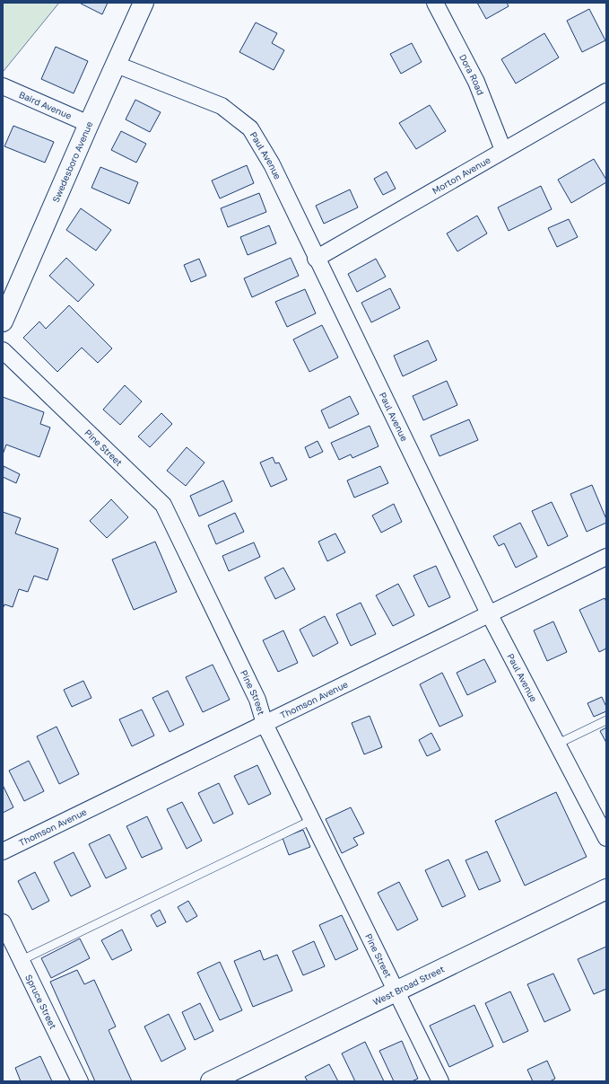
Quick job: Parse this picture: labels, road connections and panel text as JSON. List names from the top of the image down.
{
  "streets": {
    "main road": ["Swedesboro Avenue", "West Broad Street"],
    "street": [
      "Dora Road",
      "Baird Avenue",
      "Paul Avenue",
      "Morton Avenue",
      "Pine Street",
      "Thomson Avenue",
      "Spruce Street"
    ]
  },
  "crossings": [
    ["Dora Road", "Morton Avenue"],
    ["Baird Avenue", "Swedesboro Avenue"],
    ["Paul Avenue", "Swedesboro Avenue"],
    ["Paul Avenue", "Morton Avenue"],
    ["Paul Avenue", "Thomson Avenue"],
    ["Pine Street", "Thomson Avenue"],
    ["Pine Street", "West Broad Street"]
  ]
}
